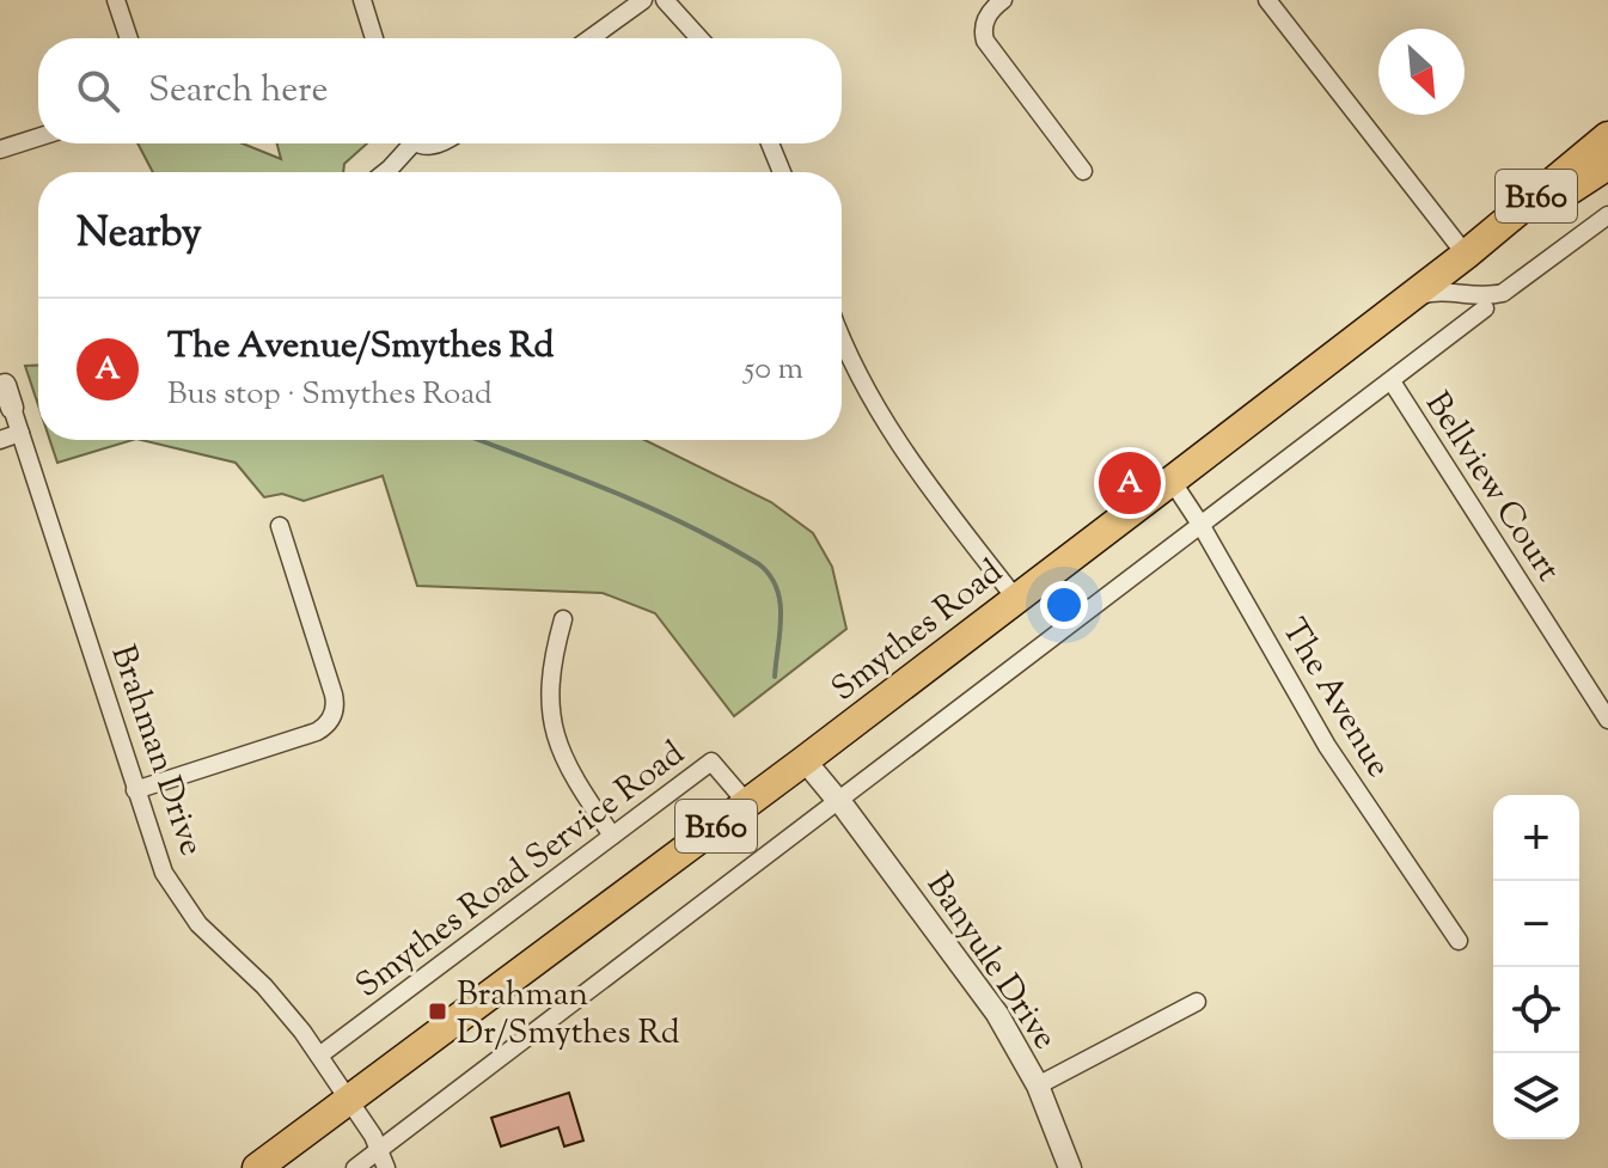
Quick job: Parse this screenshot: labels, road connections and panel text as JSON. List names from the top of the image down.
{
  "streets": {
    "main road": ["B160", "Smythes Road"],
    "street": [
      "Bellview Court",
      "The Avenue",
      "Brahman Drive",
      "Smythes Road Service Road",
      "Banyule Drive"
    ]
  },
  "crossings": [
    ["B160", "Smythes Road"],
    ["Smythes Road", "The Avenue"],
    ["Smythes Road", "Brahman Drive"],
    ["Smythes Road", "Smythes Road Service Road"],
    ["Smythes Road", "Banyule Drive"],
    ["Brahman Drive", "Smythes Road Service Road"]
  ],
  "places": {
    "transit": ["Brahman Dr/Smythes Rd"]
  },
  "north": "bottom right",
  "page": {
    "search": "Search here",
    "heading": "Nearby",
    "list": [
      {
        "mark": "A",
        "name": "The Avenue/Smythes Rd",
        "note": "Bus stop · Smythes Road",
        "value": "50 m"
      }
    ],
    "pins": "A",
    "map_buttons": ["+", "−"]
  }
}
